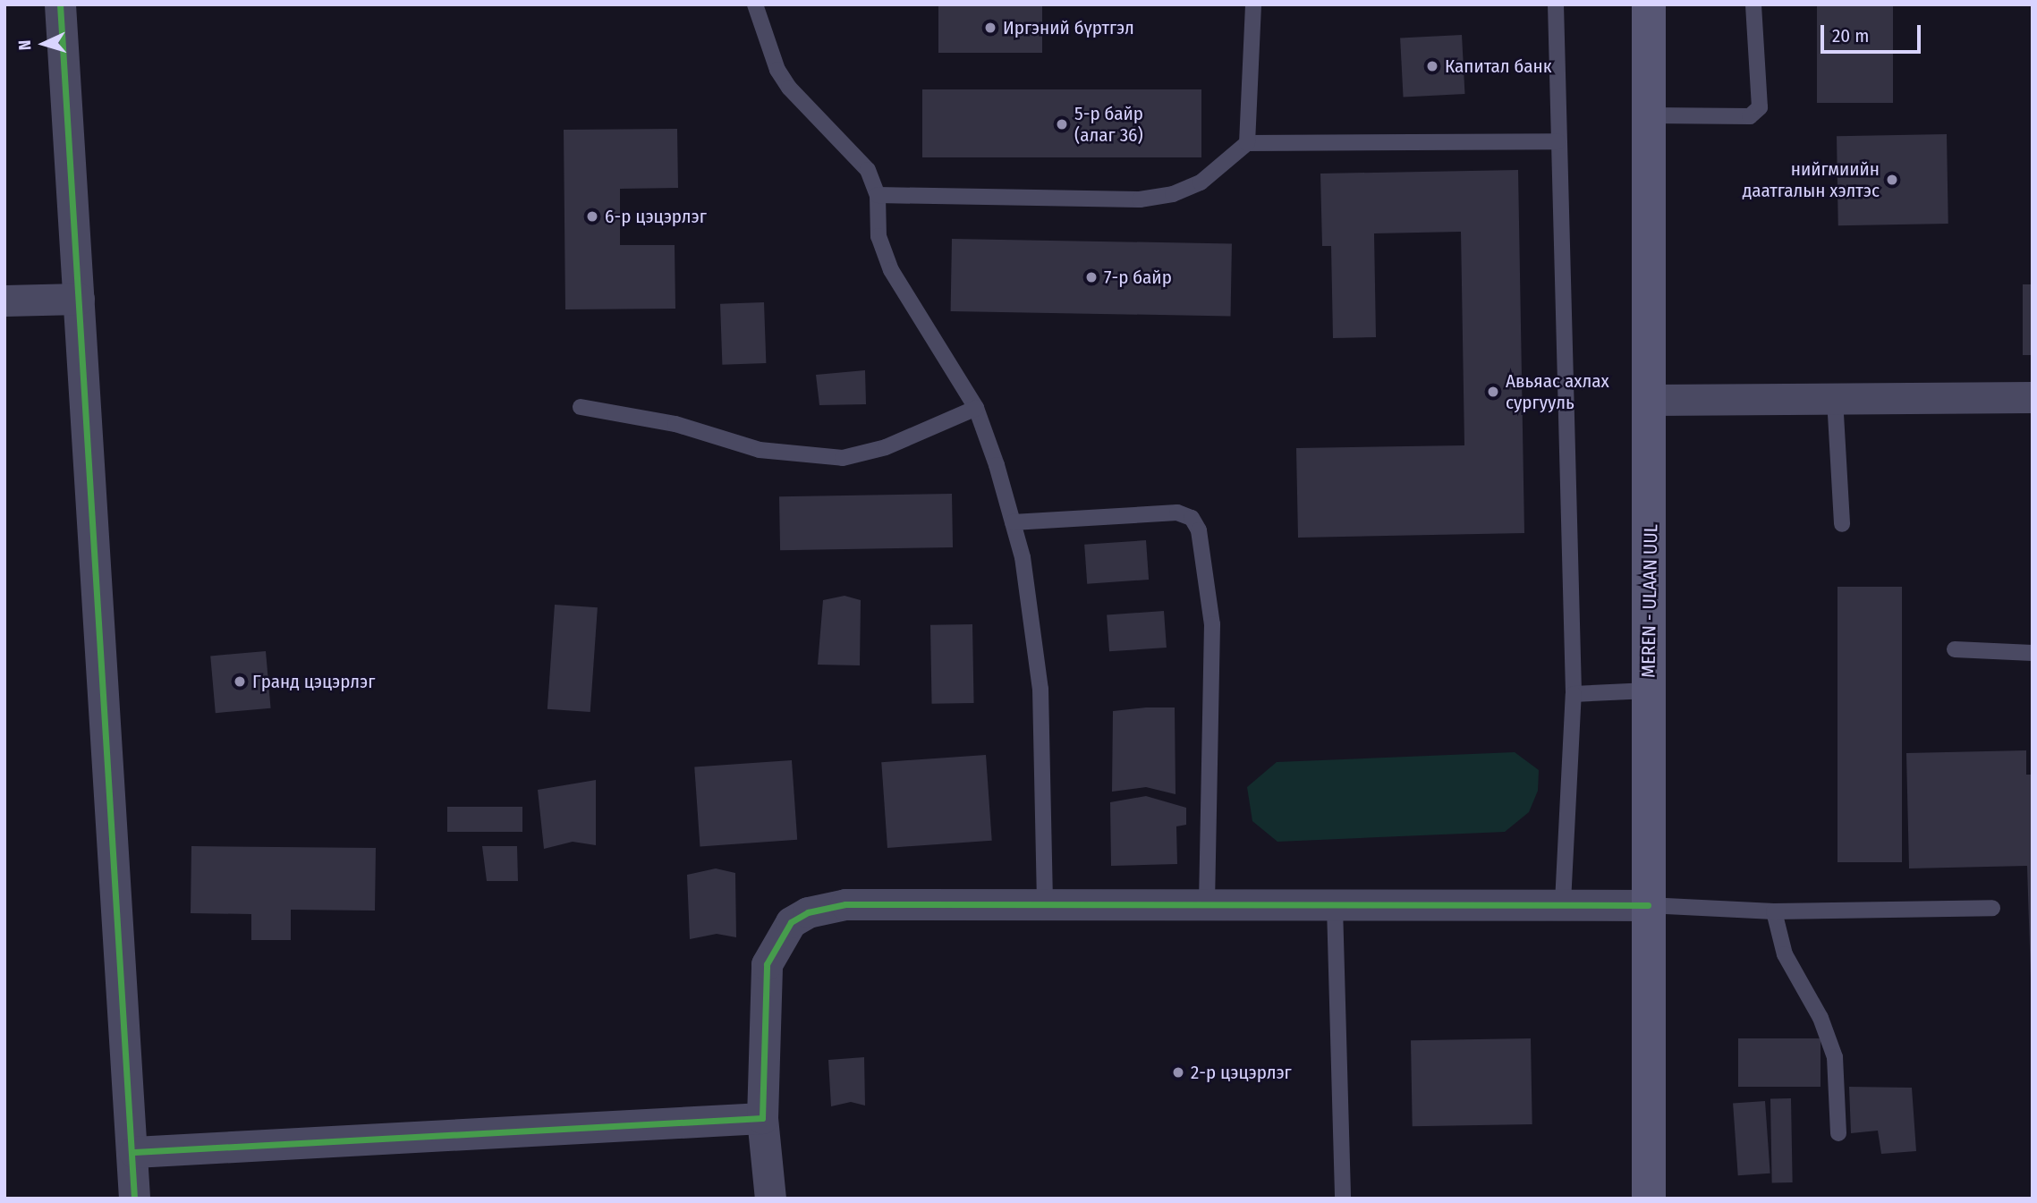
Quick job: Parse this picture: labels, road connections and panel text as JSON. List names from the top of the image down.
{
  "streets": {
    "street": ["MEREN - ULAAN UUL"]
  },
  "places": [
    "Иргэний бүртгэл",
    "Капитал банк",
    "5-р байр (алаг 36)",
    "нийгмиийн даатгалын хэлтэс",
    "6-р цэцэрлэг",
    "7-р байр",
    "Авьяас ахлах сургууль",
    "Гранд цэцэрлэг",
    "2-р цэцэрлэг"
  ],
  "scale_bar": "20 m",
  "north": "left"
}
